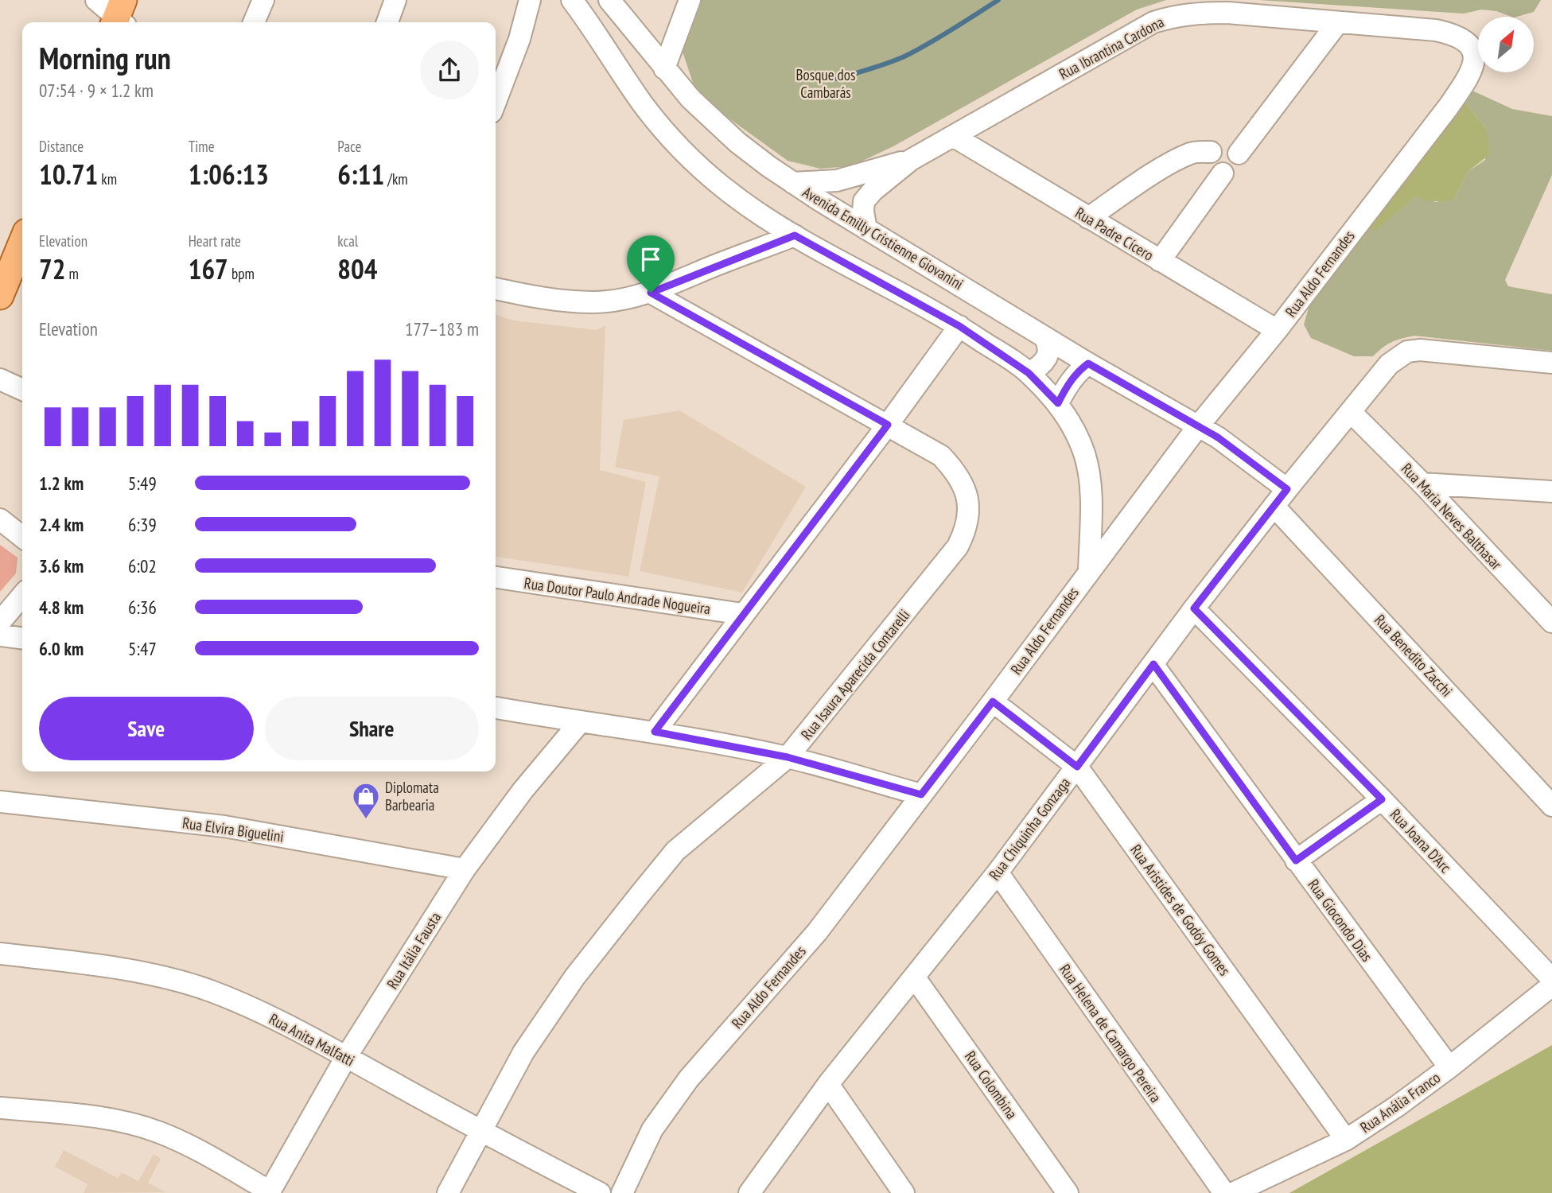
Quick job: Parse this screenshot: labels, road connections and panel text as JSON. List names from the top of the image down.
{
  "streets": {
    "street": [
      "Rua Ibrantina Cardona",
      "Rua Padre Cícero",
      "Avenida Emilly Cristienne Giovanini",
      "Rua Aldo Fernandes",
      "Rua Maria Neves Balthasar",
      "Rua Doutor Paulo Andrade Nogueira",
      "Rua Benedito Zacchi",
      "Rua Isaura Aparecida Contarelli",
      "Rua Chiquinha Gonzaga",
      "Rua Elvira Biguelini",
      "Rua Joana D'Arc",
      "Rua Aristides de Godóy Gomes",
      "Rua Giocondo Dias",
      "Rua Itália Fausta",
      "Rua Helena de Camargo Pereira",
      "Rua Anita Malfatti",
      "Rua Colombina",
      "Rua Anália Franco"
    ]
  },
  "crossings": [
    ["Rua Ibrantina Cardona", "Rua Padre Cícero"],
    ["Rua Ibrantina Cardona", "Avenida Emilly Cristienne Giovanini"],
    ["Rua Ibrantina Cardona", "Rua Aldo Fernandes"],
    ["Rua Padre Cícero", "Rua Aldo Fernandes"],
    ["Avenida Emilly Cristienne Giovanini", "Rua Aldo Fernandes"],
    ["Avenida Emilly Cristienne Giovanini", "Rua Chiquinha Gonzaga"],
    ["Rua Aldo Fernandes", "Rua Aristides de Godóy Gomes"],
    ["Rua Maria Neves Balthasar", "Rua Chiquinha Gonzaga"],
    ["Rua Benedito Zacchi", "Rua Chiquinha Gonzaga"],
    ["Rua Isaura Aparecida Contarelli", "Rua Anita Malfatti"],
    ["Rua Chiquinha Gonzaga", "Rua Joana D'Arc"],
    ["Rua Chiquinha Gonzaga", "Rua Aristides de Godóy Gomes"],
    ["Rua Chiquinha Gonzaga", "Rua Giocondo Dias"],
    ["Rua Chiquinha Gonzaga", "Rua Helena de Camargo Pereira"],
    ["Rua Chiquinha Gonzaga", "Rua Colombina"],
    ["Rua Elvira Biguelini", "Rua Itália Fausta"],
    ["Rua Aristides de Godóy Gomes", "Rua Anália Franco"],
    ["Rua Giocondo Dias", "Rua Anália Franco"],
    ["Rua Itália Fausta", "Rua Anita Malfatti"]
  ],
  "parks": ["Bosque dos Cambarás"],
  "places": {
    "shop": ["Diplomata Barbearia"]
  },
  "north": "top right",
  "page": {
    "heading": ["Morning run", "07:54 · 9 × 1.2 km"],
    "stats": [
      ["Distance", "10.71 km"],
      ["Time", "1:06:13"],
      ["Pace", "6:11 /km"],
      ["Elevation", "72 m"],
      ["Heart rate", "167 bpm"],
      ["kcal", "804"]
    ],
    "chart": ["Elevation", "177–183 m"],
    "list": [
      {
        "name": "1.2 km",
        "note": "5:49"
      },
      {
        "name": "2.4 km",
        "note": "6:39"
      },
      {
        "name": "3.6 km",
        "note": "6:02"
      },
      {
        "name": "4.8 km",
        "note": "6:36"
      },
      {
        "name": "6.0 km",
        "note": "5:47"
      }
    ],
    "buttons": ["Save", "Share"]
  }
}
